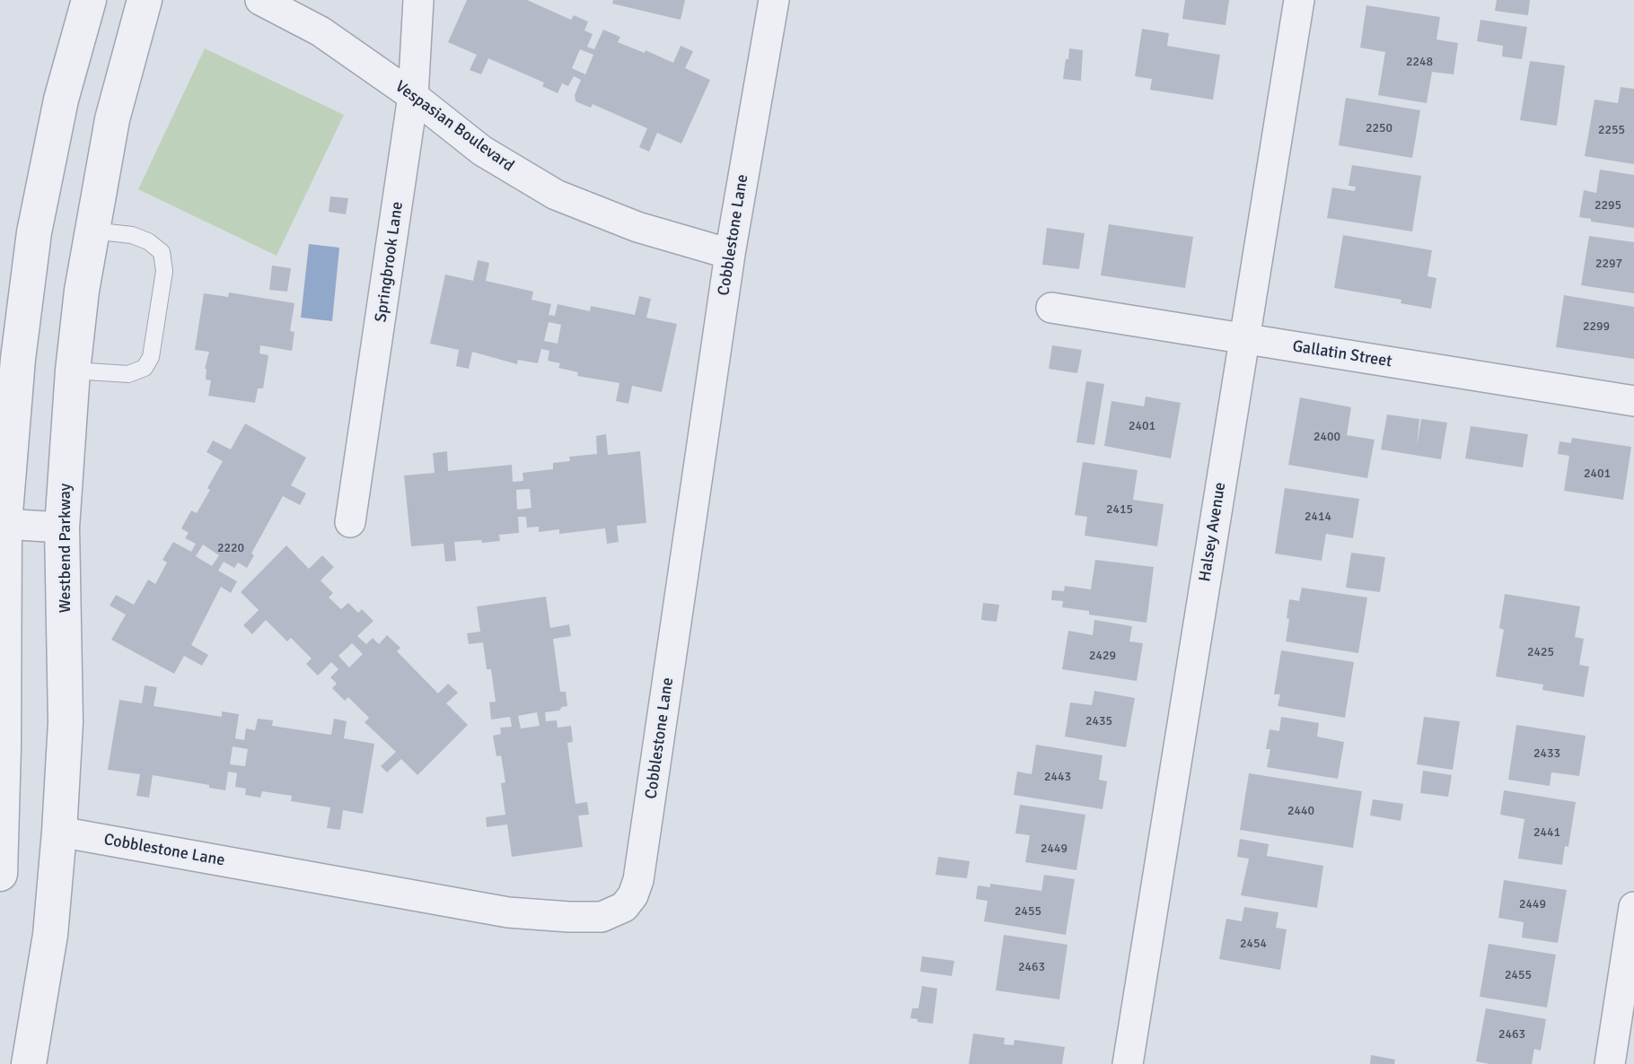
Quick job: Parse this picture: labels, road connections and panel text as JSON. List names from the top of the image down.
{
  "streets": {
    "street": [
      "Vespasian Boulevard",
      "Cobblestone Lane",
      "Springbrook Lane",
      "Gallatin Street",
      "Halsey Avenue",
      "Westbend Parkway"
    ]
  },
  "crossings": [
    ["Vespasian Boulevard", "Cobblestone Lane"],
    ["Vespasian Boulevard", "Springbrook Lane"],
    ["Cobblestone Lane", "Westbend Parkway"],
    ["Gallatin Street", "Halsey Avenue"]
  ],
  "house_numbers": [
    "2248",
    "2250",
    "2255",
    "2295",
    "2297",
    "2299",
    "2401",
    "2400",
    "2401",
    "2415",
    "2414",
    "2220",
    "2425",
    "2429",
    "2435",
    "2433",
    "2443",
    "2440",
    "2441",
    "2449",
    "2449",
    "2455",
    "2454",
    "2463",
    "2455",
    "2463"
  ]
}
